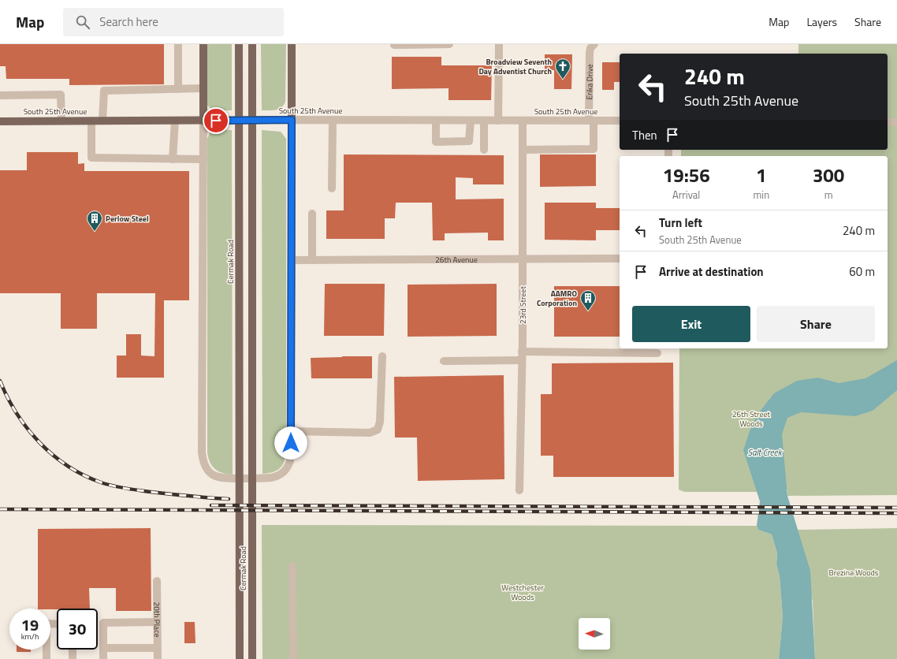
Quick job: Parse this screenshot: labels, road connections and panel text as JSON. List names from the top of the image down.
{
  "streets": {
    "main road": ["South 25th Avenue", "Cermak Road"],
    "street": [
      "Erika Drive",
      "26th Avenue",
      "23rd Street",
      "20th Place"
    ]
  },
  "crossings": [
    ["Erika Drive", "South 25th Avenue"],
    ["Erika Drive", "23rd Street"],
    ["South 25th Avenue", "23rd Street"],
    ["26th Avenue", "23rd Street"]
  ],
  "water": ["Salt Creek"],
  "parks": ["26th Street Woods", "Brezina Woods", "Westchester Woods"],
  "places": {
    "church": ["Broadview Seventh Day Adventist Church"],
    "building": ["Perlow Steel", "AAMRO Corporation"]
  },
  "north": "left",
  "page": {
    "header": "Map",
    "search": "Search here",
    "nav": ["Map", "Layers", "Share"],
    "turn": ["240 m", "South 25th Avenue"],
    "then": "Then",
    "eta": [
      "19:56",
      "Arrival",
      "1",
      "min",
      "300",
      "m"
    ],
    "list": [
      {
        "name": "Turn left",
        "note": "South 25th Avenue",
        "value": "240 m"
      },
      {
        "name": "Arrive at destination",
        "value": "60 m"
      }
    ],
    "buttons": ["Exit", "Share"],
    "speed": "19 km/h",
    "limit": "30"
  }
}
